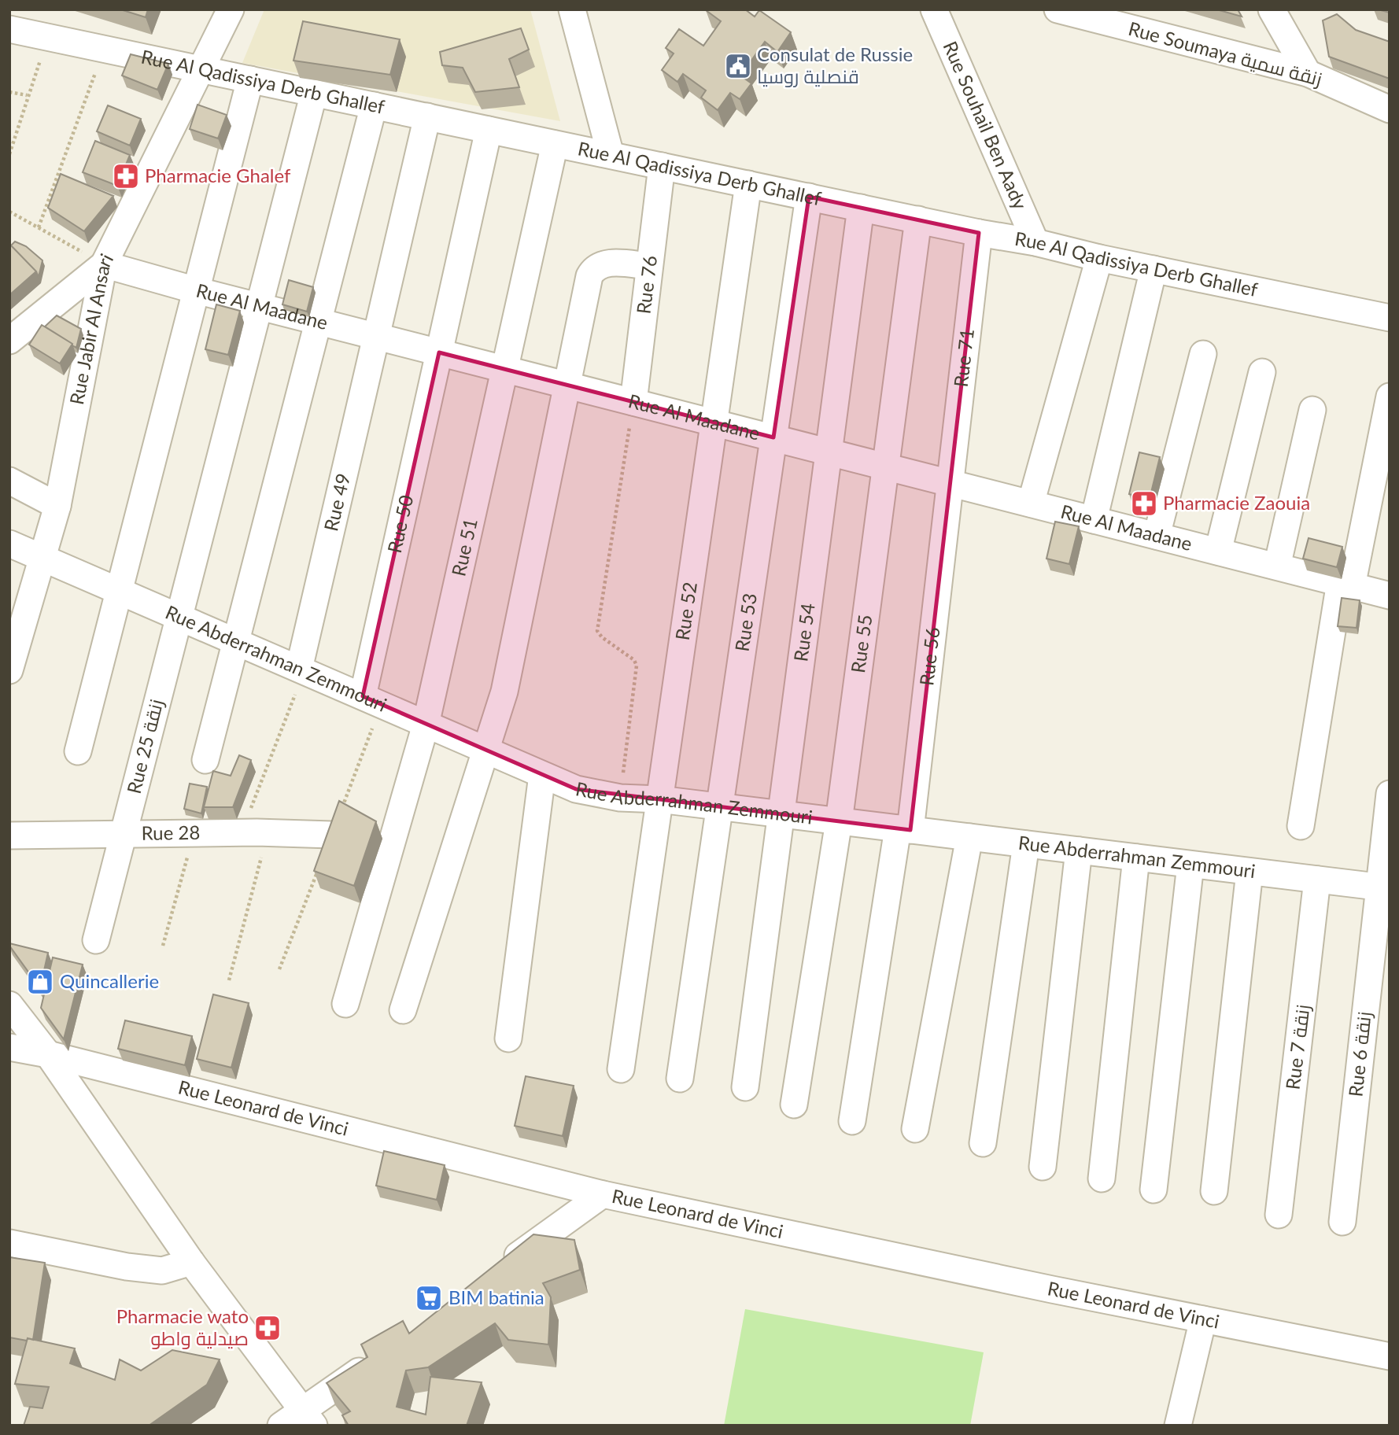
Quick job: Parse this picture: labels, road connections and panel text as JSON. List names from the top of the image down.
{
  "streets": {
    "street": [
      "Rue Soumaya زنقة سمية",
      "Rue Al Qadissiya Derb Ghallef",
      "Rue Souhail Ben Aady",
      "Rue 76",
      "Rue Al Maadane",
      "Rue Jabir Al Ansari",
      "Rue 71",
      "Rue 49",
      "Rue 50",
      "Rue 51",
      "Rue 52",
      "Rue 53",
      "Rue 54",
      "Rue 55",
      "Rue 56",
      "Rue Abderrahman Zemmouri",
      "Rue 25 زنقة",
      "Rue 28",
      "Rue 7 زنقة",
      "Rue 6 زنقة",
      "Rue Leonard de Vinci"
    ]
  },
  "crossings": [
    ["Rue Al Qadissiya Derb Ghallef", "Rue Souhail Ben Aady"],
    ["Rue Al Qadissiya Derb Ghallef", "Rue 76"],
    ["Rue Al Qadissiya Derb Ghallef", "Rue Jabir Al Ansari"],
    ["Rue Al Qadissiya Derb Ghallef", "Rue 71"],
    ["Rue Al Qadissiya Derb Ghallef", "Rue 49"],
    ["Rue Al Qadissiya Derb Ghallef", "Rue 50"],
    ["Rue Al Qadissiya Derb Ghallef", "Rue 51"],
    ["Rue Al Qadissiya Derb Ghallef", "Rue 52"],
    ["Rue Al Qadissiya Derb Ghallef", "Rue 53"],
    ["Rue Al Qadissiya Derb Ghallef", "Rue 54"],
    ["Rue Al Qadissiya Derb Ghallef", "Rue 55"],
    ["Rue Al Qadissiya Derb Ghallef", "Rue 25 زنقة"],
    ["Rue 76", "Rue Al Maadane"],
    ["Rue Al Maadane", "Rue Jabir Al Ansari"],
    ["Rue Al Maadane", "Rue 71"],
    ["Rue Al Maadane", "Rue 49"],
    ["Rue Al Maadane", "Rue 50"],
    ["Rue Al Maadane", "Rue 51"],
    ["Rue Al Maadane", "Rue 52"],
    ["Rue Al Maadane", "Rue 53"],
    ["Rue Al Maadane", "Rue 54"],
    ["Rue Al Maadane", "Rue 55"],
    ["Rue Al Maadane", "Rue 56"],
    ["Rue Al Maadane", "Rue 25 زنقة"],
    ["Rue Jabir Al Ansari", "Rue Abderrahman Zemmouri"],
    ["Rue 71", "Rue 56"],
    ["Rue 49", "Rue Abderrahman Zemmouri"],
    ["Rue 50", "Rue Abderrahman Zemmouri"],
    ["Rue 51", "Rue Abderrahman Zemmouri"],
    ["Rue 52", "Rue Abderrahman Zemmouri"],
    ["Rue 53", "Rue Abderrahman Zemmouri"],
    ["Rue 54", "Rue Abderrahman Zemmouri"],
    ["Rue 55", "Rue Abderrahman Zemmouri"],
    ["Rue 56", "Rue Abderrahman Zemmouri"],
    ["Rue Abderrahman Zemmouri", "Rue 25 زنقة"],
    ["Rue Abderrahman Zemmouri", "Rue 7 زنقة"],
    ["Rue Abderrahman Zemmouri", "Rue 6 زنقة"],
    ["Rue 25 زنقة", "Rue 28"]
  ],
  "places": {
    "public building": ["Consulat de Russie قنصلية روسيا"],
    "pharmacy": ["Pharmacie Ghalef", "Pharmacie Zaouia", "Pharmacie wato صيدلية واطو"],
    "shop": ["Quincallerie"],
    "supermarket": ["BIM batinia"]
  }
}
